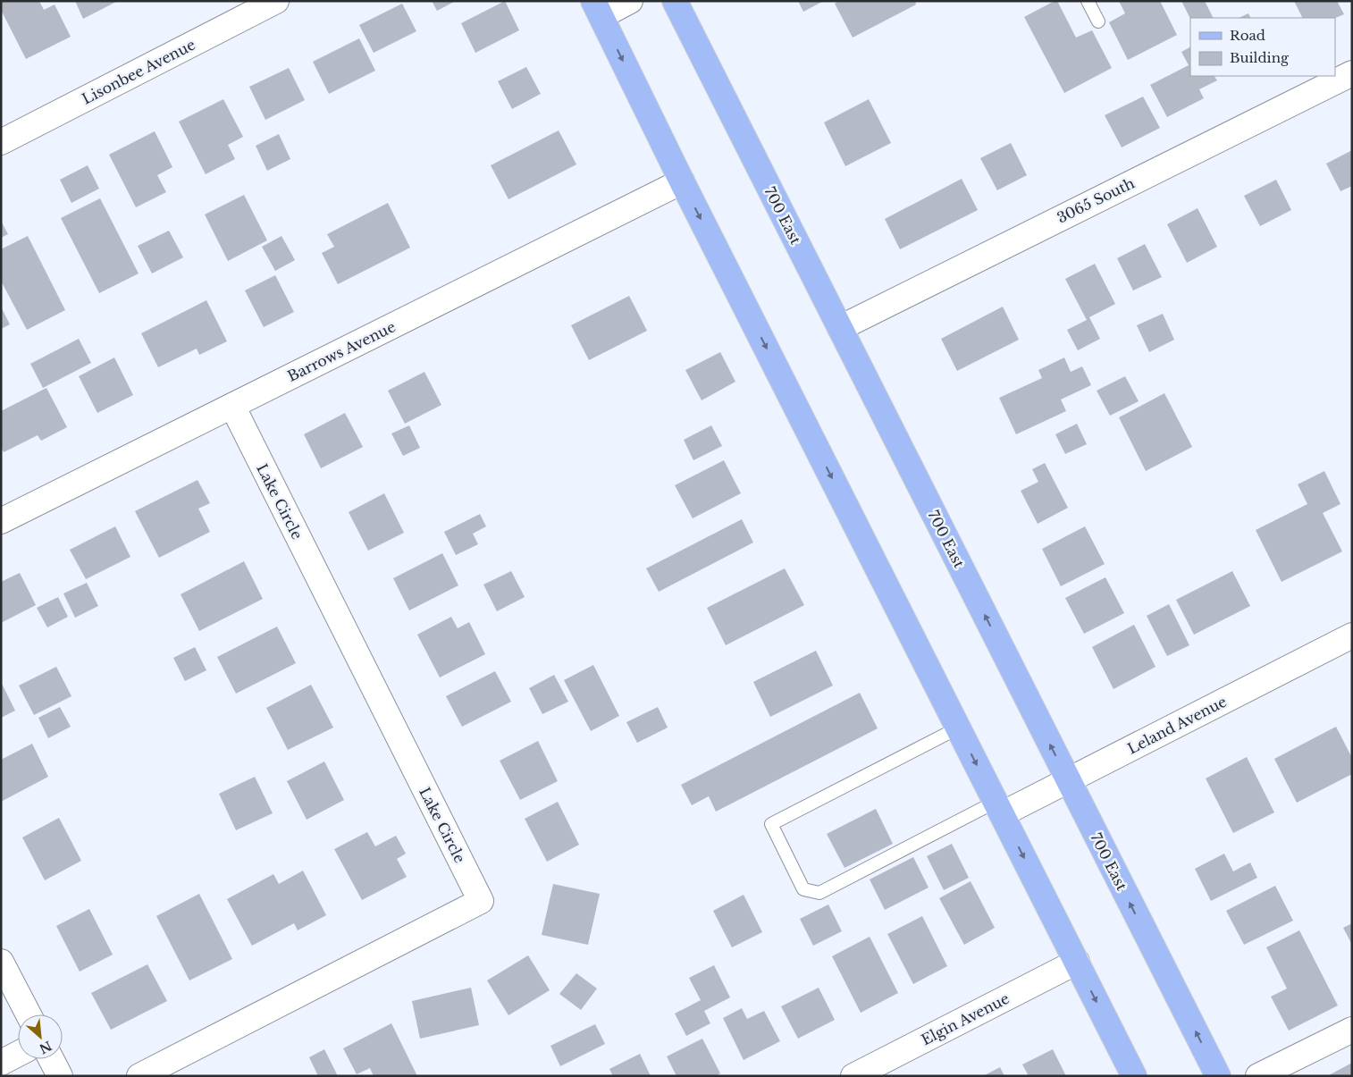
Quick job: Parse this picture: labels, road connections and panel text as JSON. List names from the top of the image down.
{
  "streets": {
    "main road": ["700 East"],
    "street": [
      "Lisonbee Avenue",
      "3065 South",
      "Barrows Avenue",
      "Lake Circle",
      "Leland Avenue",
      "Elgin Avenue"
    ]
  },
  "crossings": [
    ["3065 South", "700 East"],
    ["700 East", "Leland Avenue"],
    ["Barrows Avenue", "Lake Circle"]
  ],
  "legend": ["Road", "Building"],
  "north": "bottom right"
}
